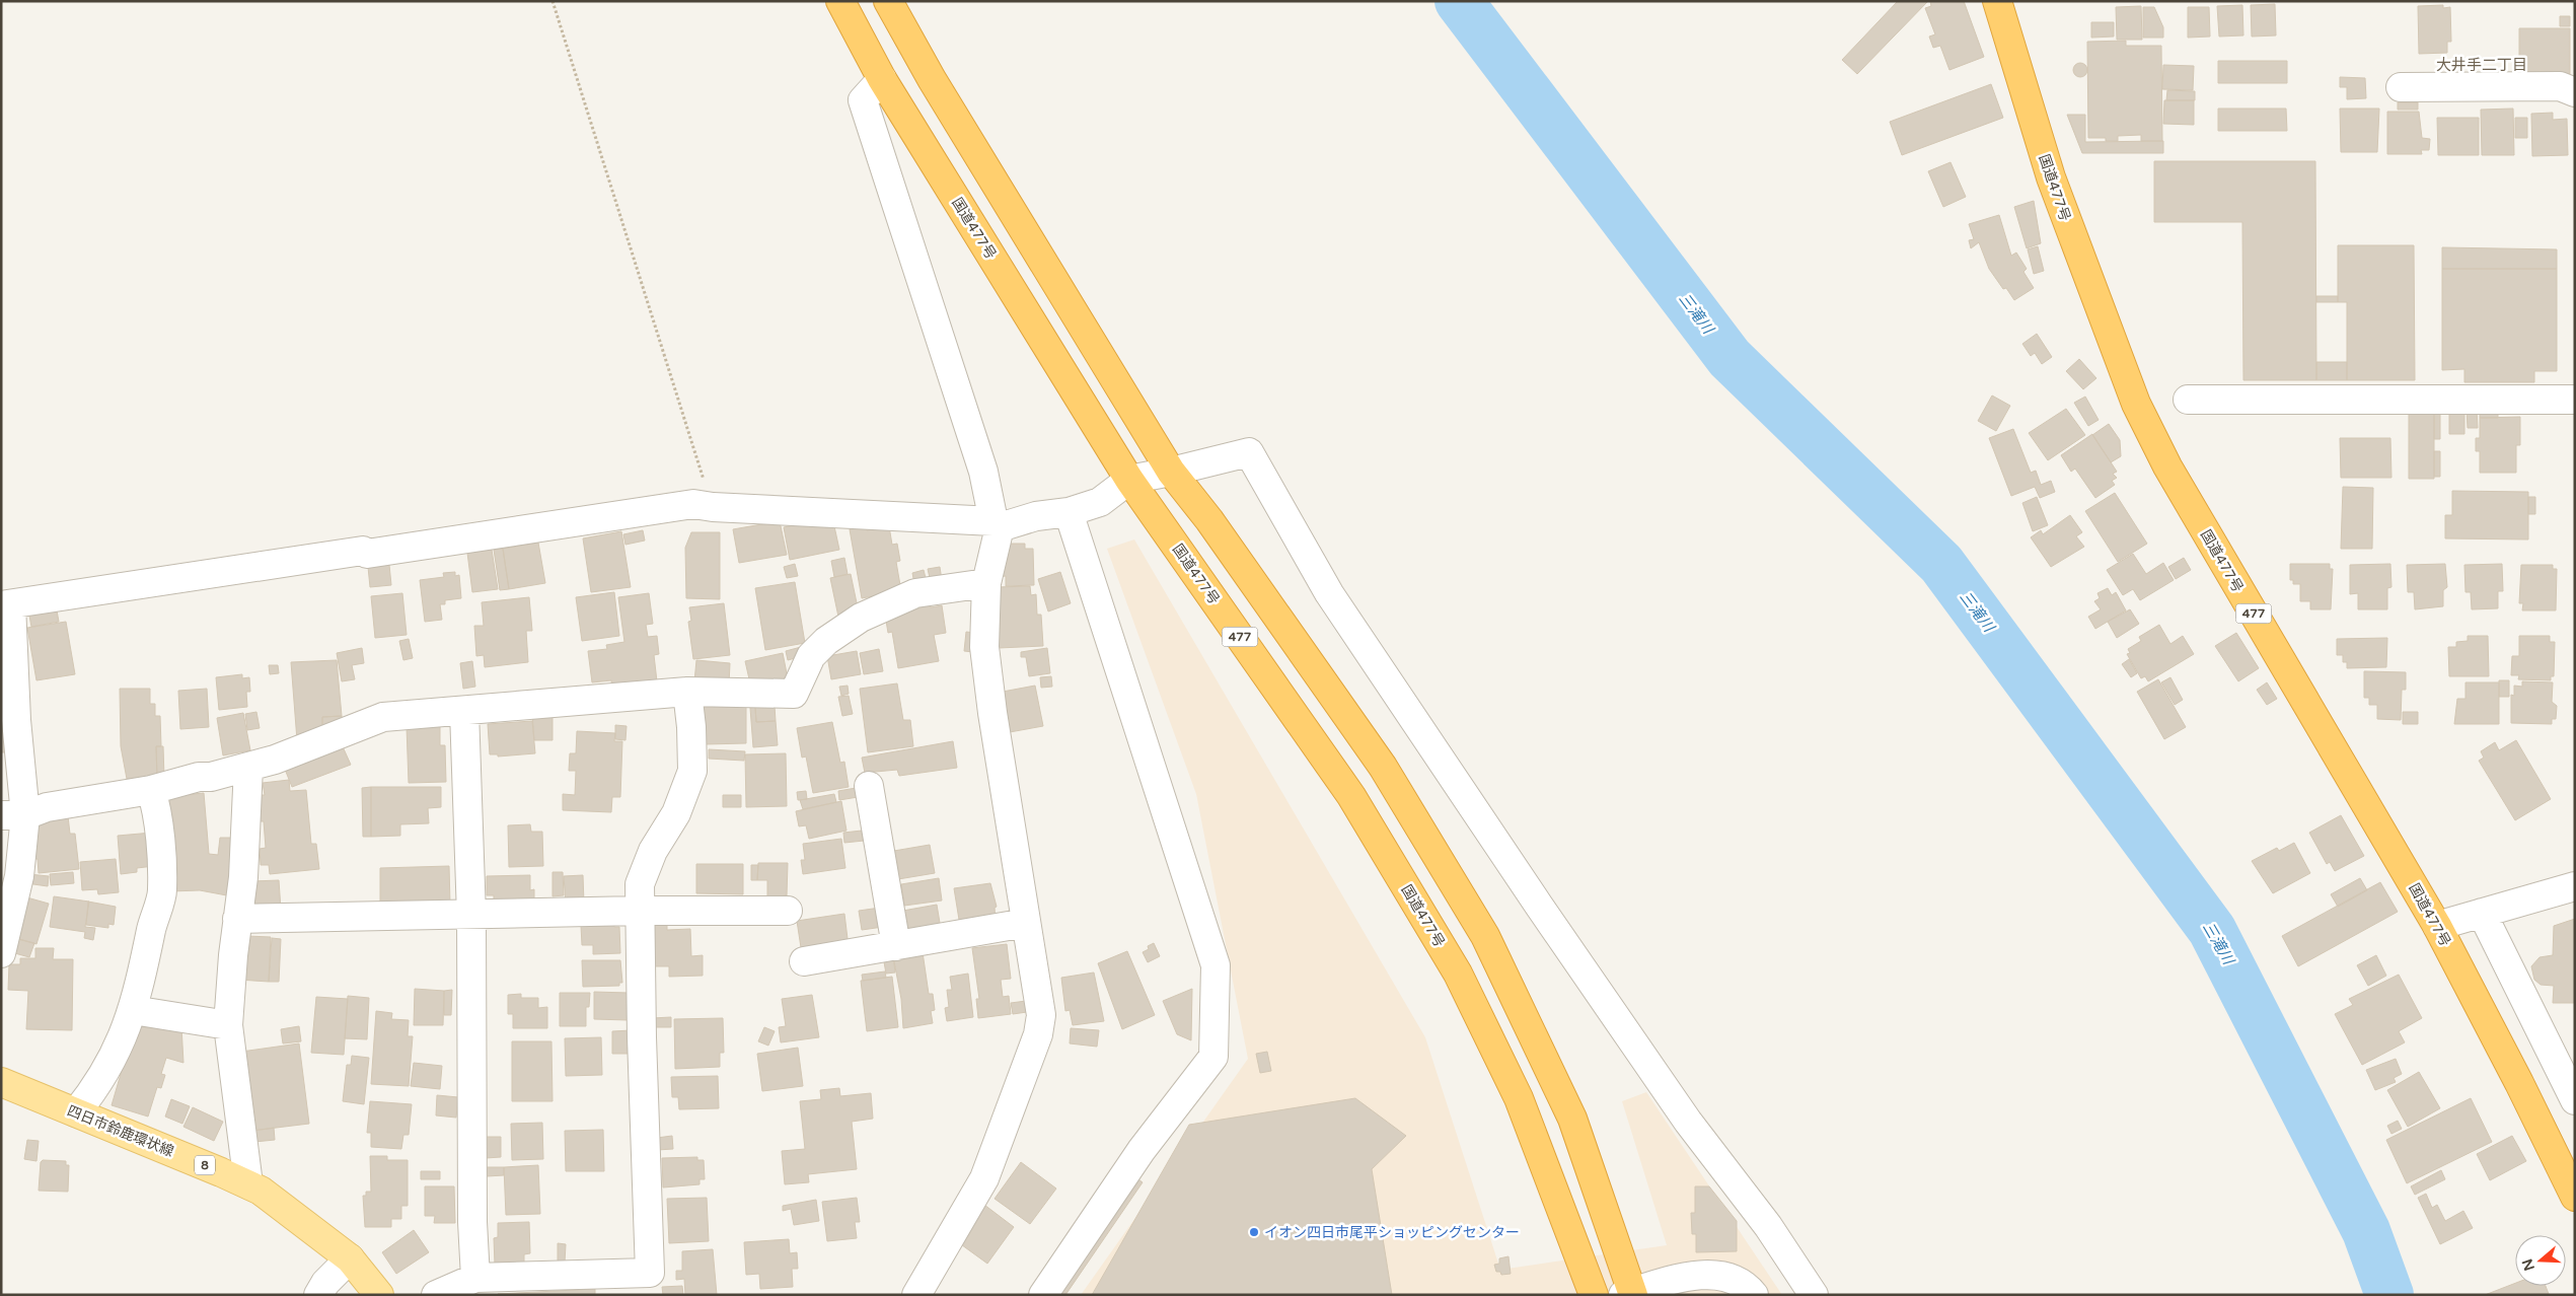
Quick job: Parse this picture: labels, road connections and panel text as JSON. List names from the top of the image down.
{
  "streets": {
    "highway": ["国道477号", "477"],
    "main road": ["四日市鈴鹿環状線", "8"]
  },
  "districts": ["大井手二丁目"],
  "water": ["三滝川"],
  "places": ["イオン四日市尾平ショッピングセンター"],
  "north": "left"
}
